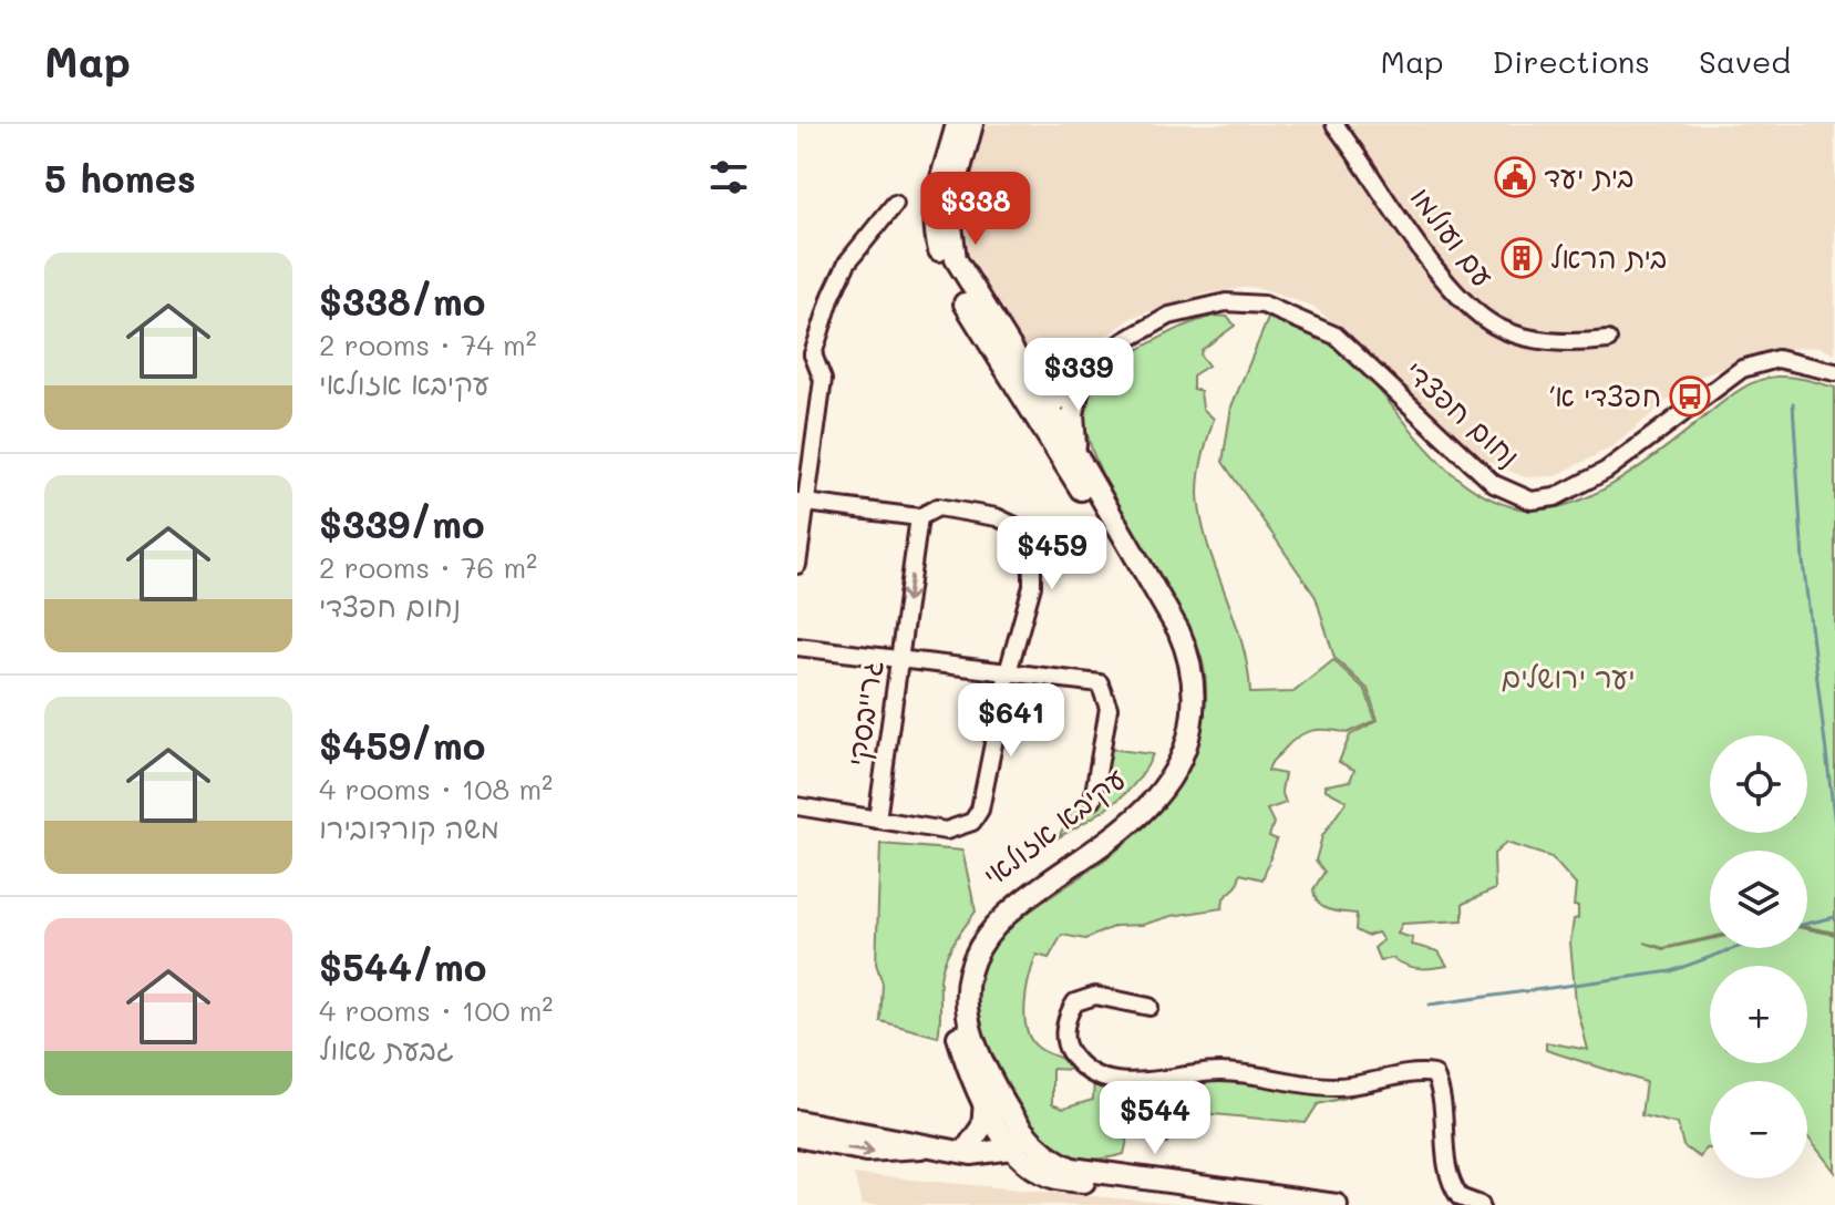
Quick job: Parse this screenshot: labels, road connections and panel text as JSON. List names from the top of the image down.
{
  "streets": {
    "street": [
      "עם ועולמו",
      "נחום חפצדי",
      "גרייבסקי",
      "עקיבא אזולאי"
    ]
  },
  "crossings": [
    ["נחום חפצדי", "עקיבא אזולאי"]
  ],
  "parks": ["יער ירושלים"],
  "places": {
    "public building": ["בית יעד"],
    "building": ["בית הראל"],
    "bus stop": ["חפצדי א׳"]
  },
  "page": {
    "header": "Map",
    "nav": ["Map", "Directions", "Saved"],
    "heading": "5 homes",
    "price": [
      "$338",
      "$339",
      "$459",
      "$641",
      "$544"
    ],
    "list": [
      {
        "name": "$338/mo",
        "note": "2 rooms · 74 m² · עקיבא אזולאי"
      },
      {
        "name": "$339/mo",
        "note": "2 rooms · 76 m² · נחום חפצדי"
      },
      {
        "name": "$459/mo",
        "note": "4 rooms · 108 m² · משה קורדובירו"
      },
      {
        "name": "$544/mo",
        "note": "4 rooms · 100 m² · גבעת שאול"
      }
    ],
    "map_buttons": ["+", "−"]
  }
}
